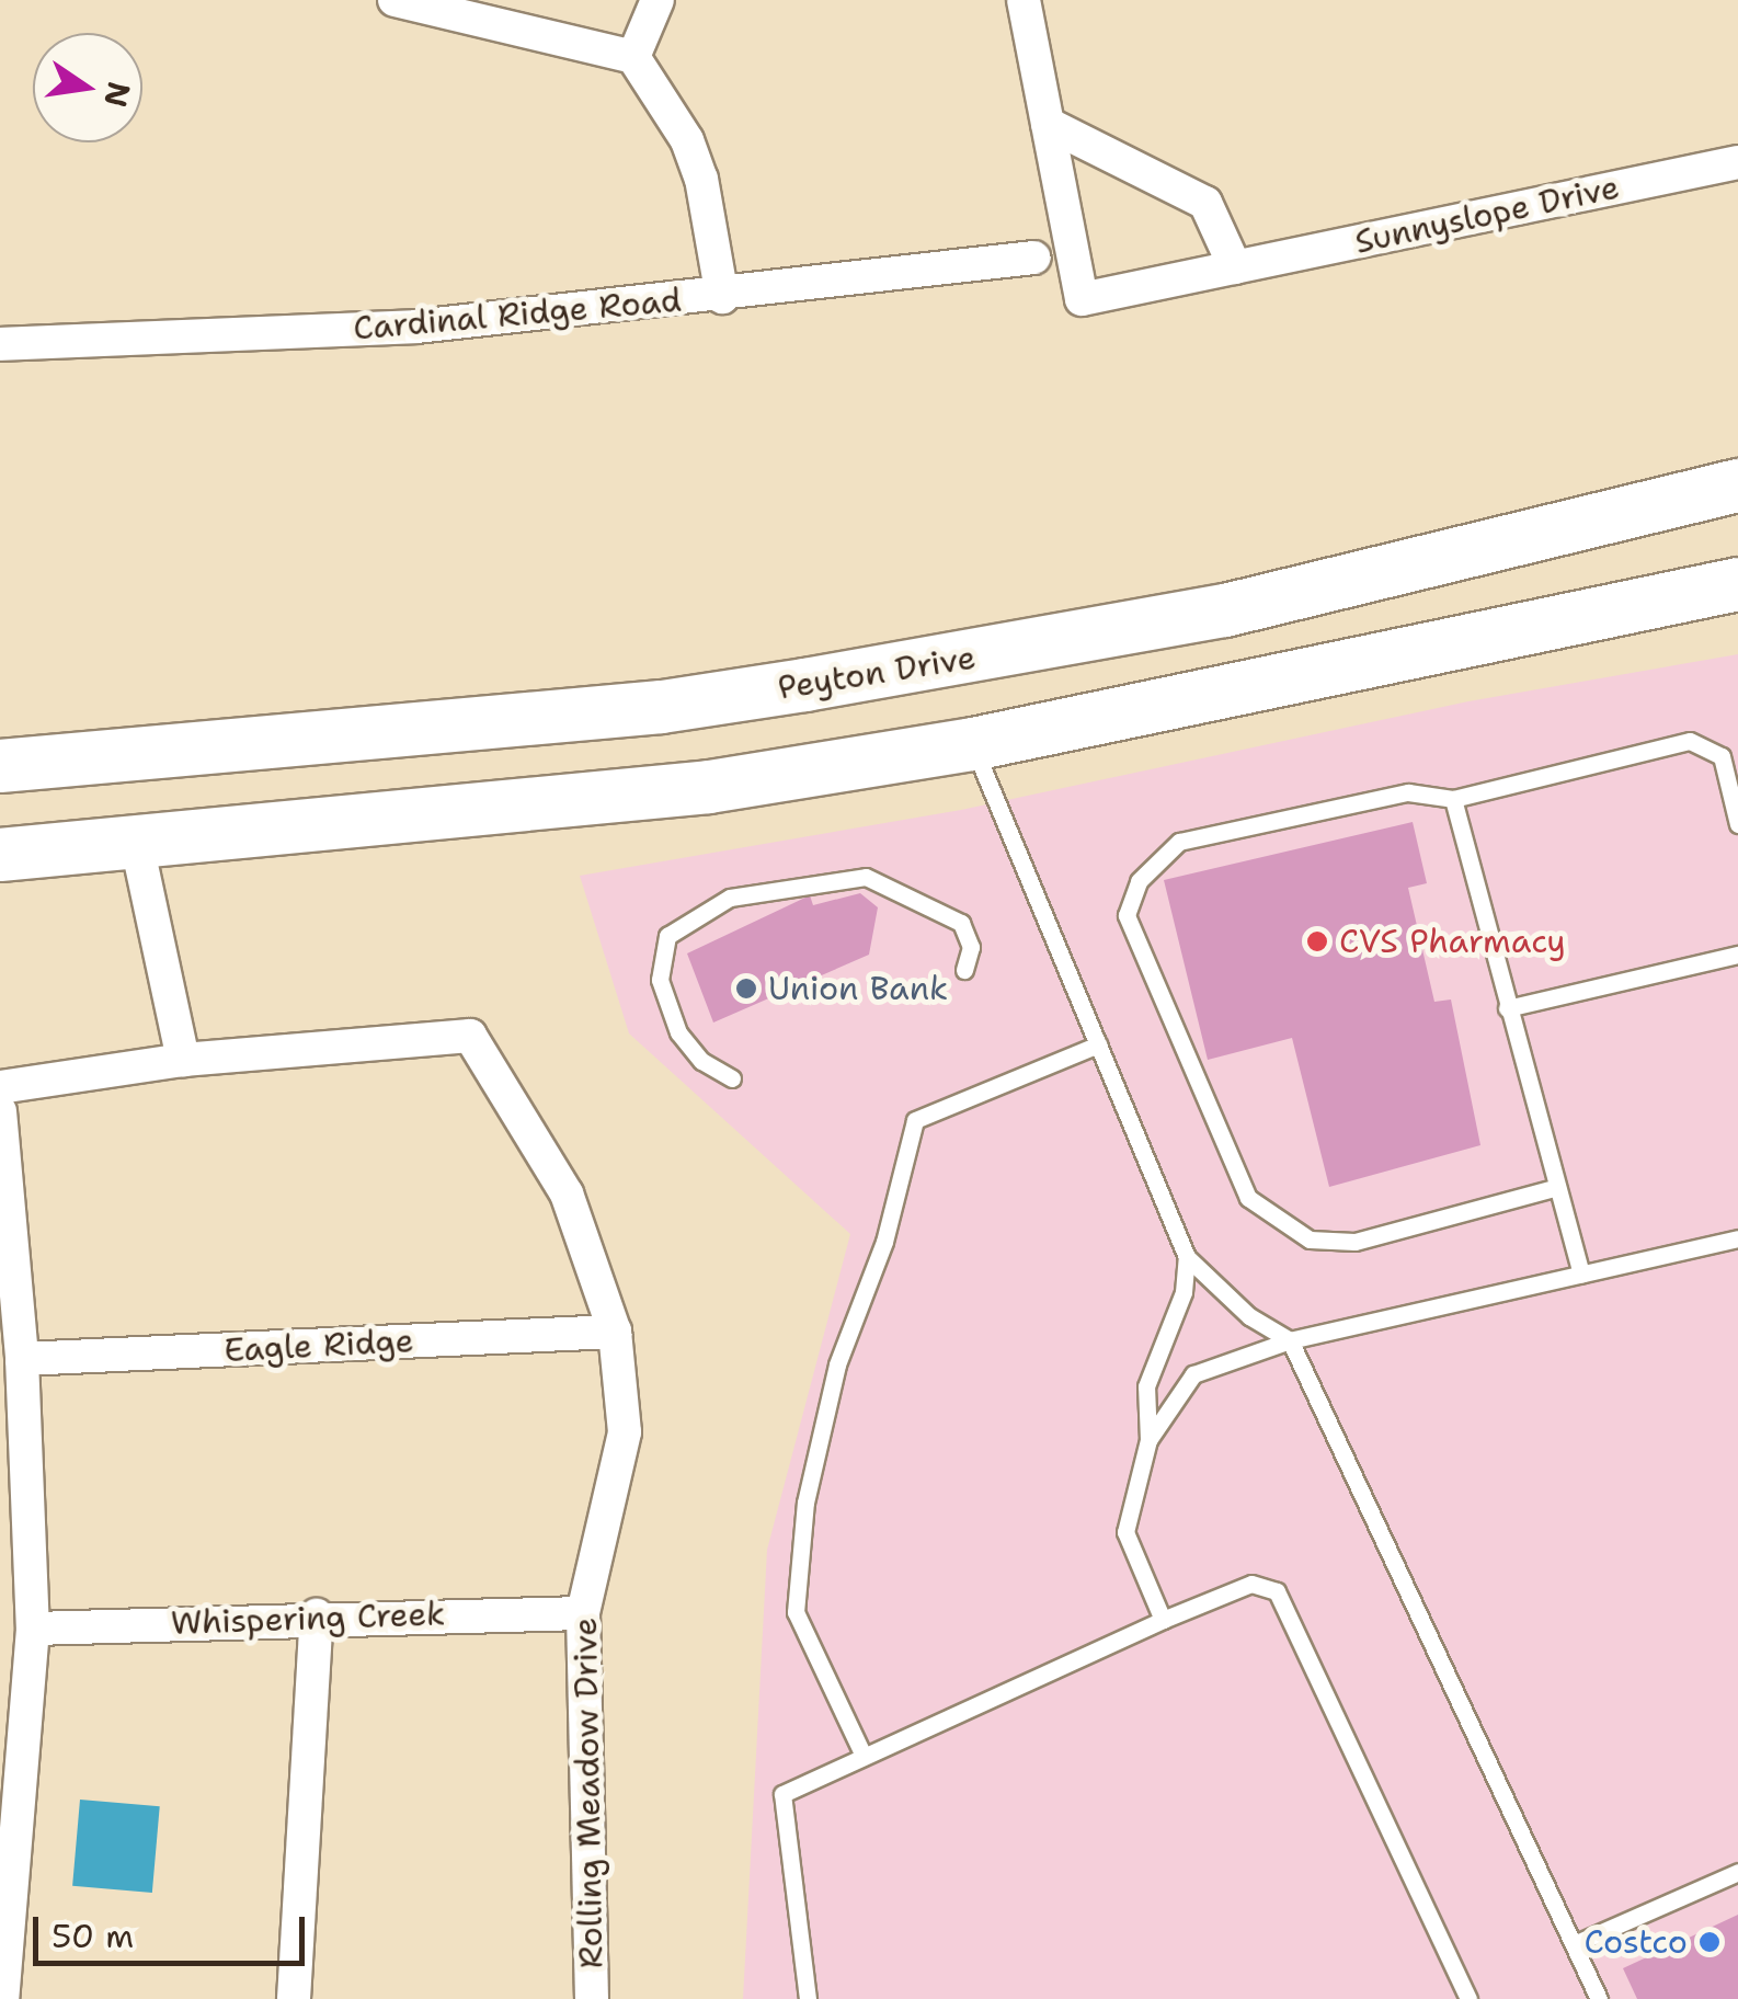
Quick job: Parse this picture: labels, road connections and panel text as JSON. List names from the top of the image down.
{
  "streets": {
    "main road": ["Peyton Drive"],
    "street": [
      "Sunnyslope Drive",
      "Cardinal Ridge Road",
      "Eagle Ridge",
      "Whispering Creek",
      "Rolling Meadow Drive"
    ]
  },
  "crossings": [
    ["Eagle Ridge", "Rolling Meadow Drive"],
    ["Whispering Creek", "Rolling Meadow Drive"]
  ],
  "places": ["CVS Pharmacy", "Union Bank", "Costco"],
  "scale_bar": "50 m",
  "north": "right"
}
